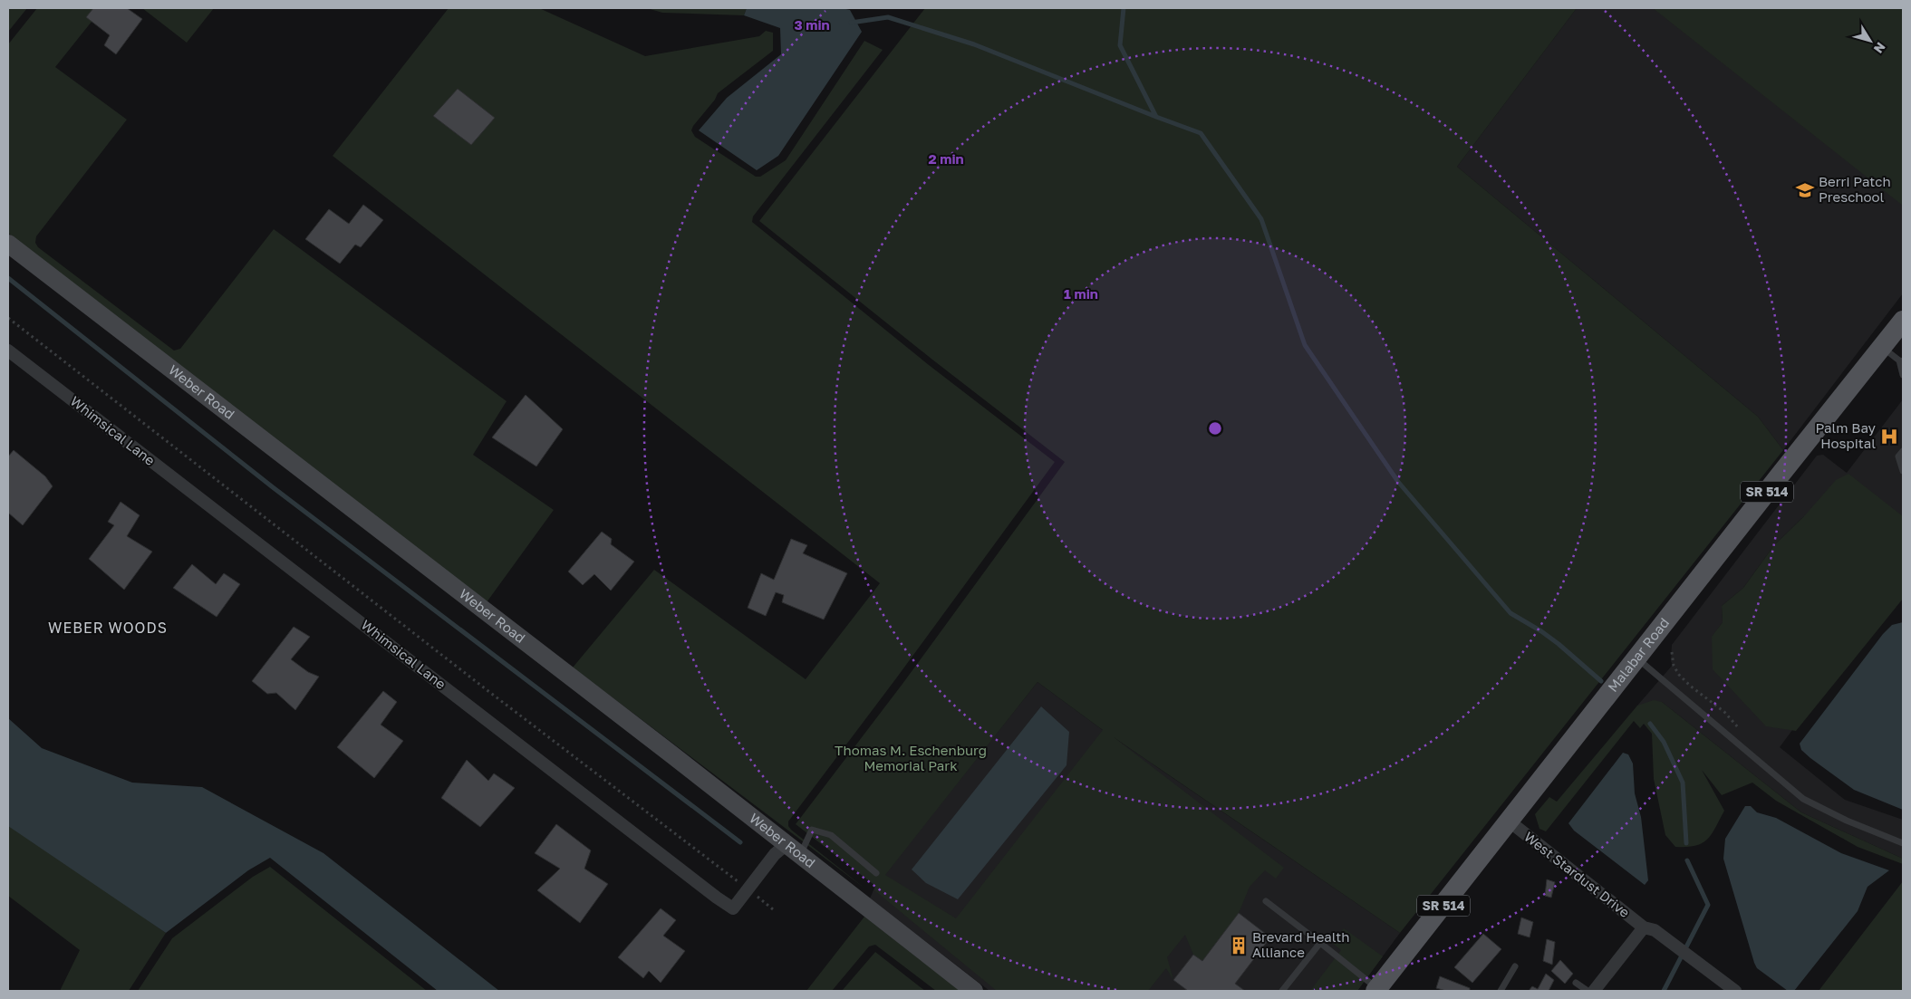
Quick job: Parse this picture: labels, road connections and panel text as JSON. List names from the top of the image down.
{
  "streets": {
    "main road": ["SR 514", "Malabar Road"],
    "street": ["Weber Road", "Whimsical Lane", "West Stardust Drive"]
  },
  "crossings": [
    ["Weber Road", "Whimsical Lane"],
    ["Malabar Road", "West Stardust Drive"]
  ],
  "districts": ["WEBER WOODS"],
  "parks": ["Thomas M. Eschenburg Memorial Park"],
  "places": {
    "school or university": ["Berri Patch Preschool"],
    "hospital": ["Palm Bay Hospital"],
    "building": ["Brevard Health Alliance"]
  },
  "north": "bottom right",
  "rings": ["3 min", "2 min", "1 min"]
}
